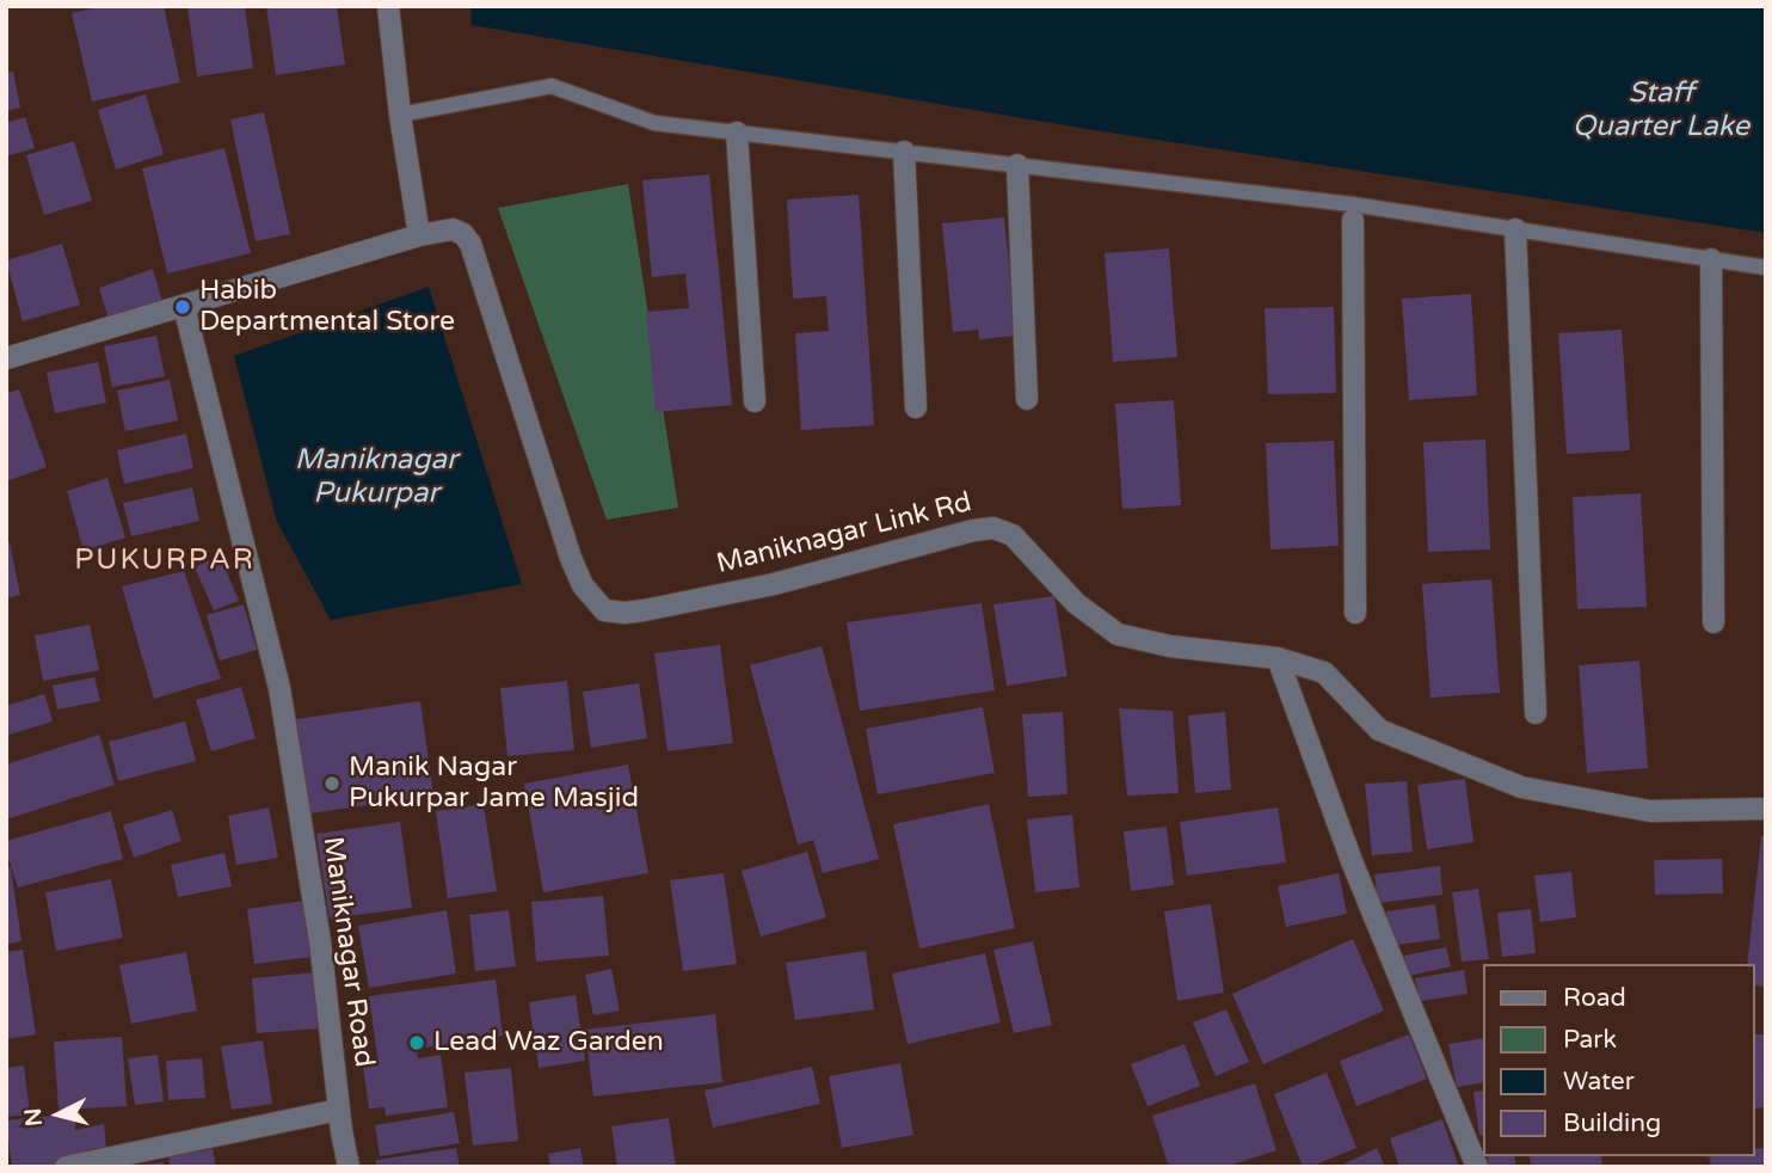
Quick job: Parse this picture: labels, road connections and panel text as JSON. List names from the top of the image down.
{
  "streets": {
    "street": ["Maniknagar Link Rd", "Maniknagar Road"]
  },
  "districts": ["PUKURPAR"],
  "water": ["Staff Quarter Lake", "Maniknagar Pukurpar"],
  "places": ["Habib Departmental Store", "Manik Nagar Pukurpar Jame Masjid", "Lead Waz Garden"],
  "legend": [
    "Road",
    "Park",
    "Water",
    "Building"
  ],
  "north": "left"
}
